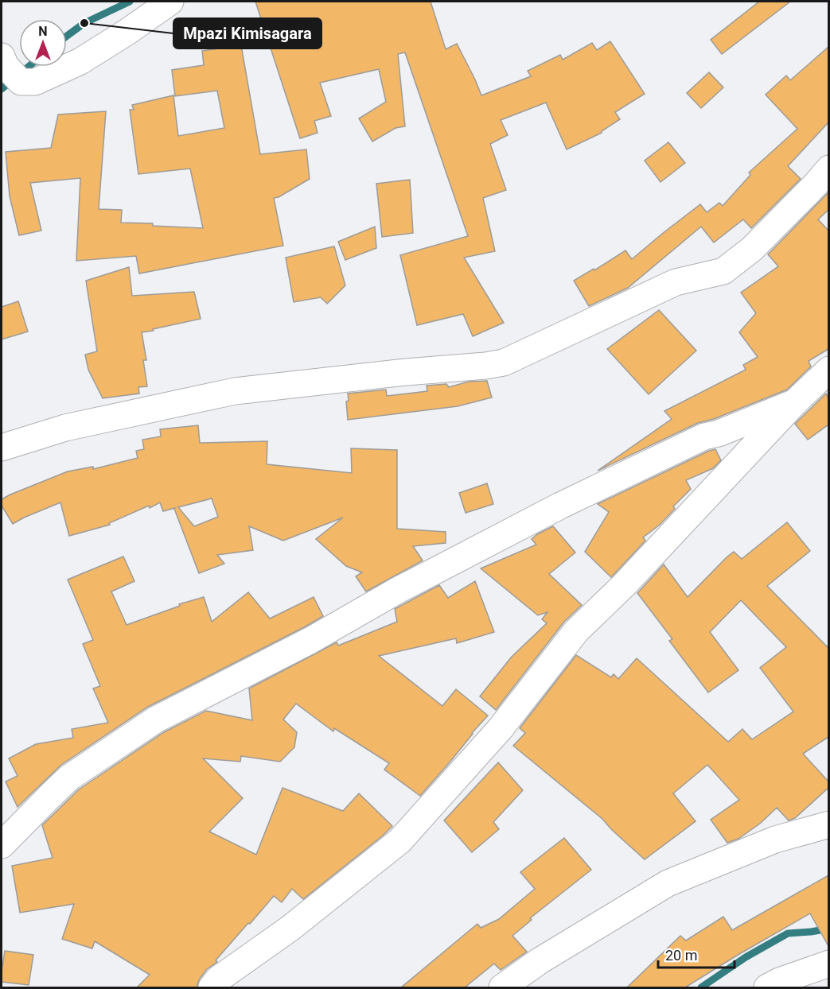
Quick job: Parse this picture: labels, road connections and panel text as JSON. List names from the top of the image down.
{
  "places": ["Mpazi Kimisagara"],
  "scale_bar": "20 m",
  "north": "top"
}
